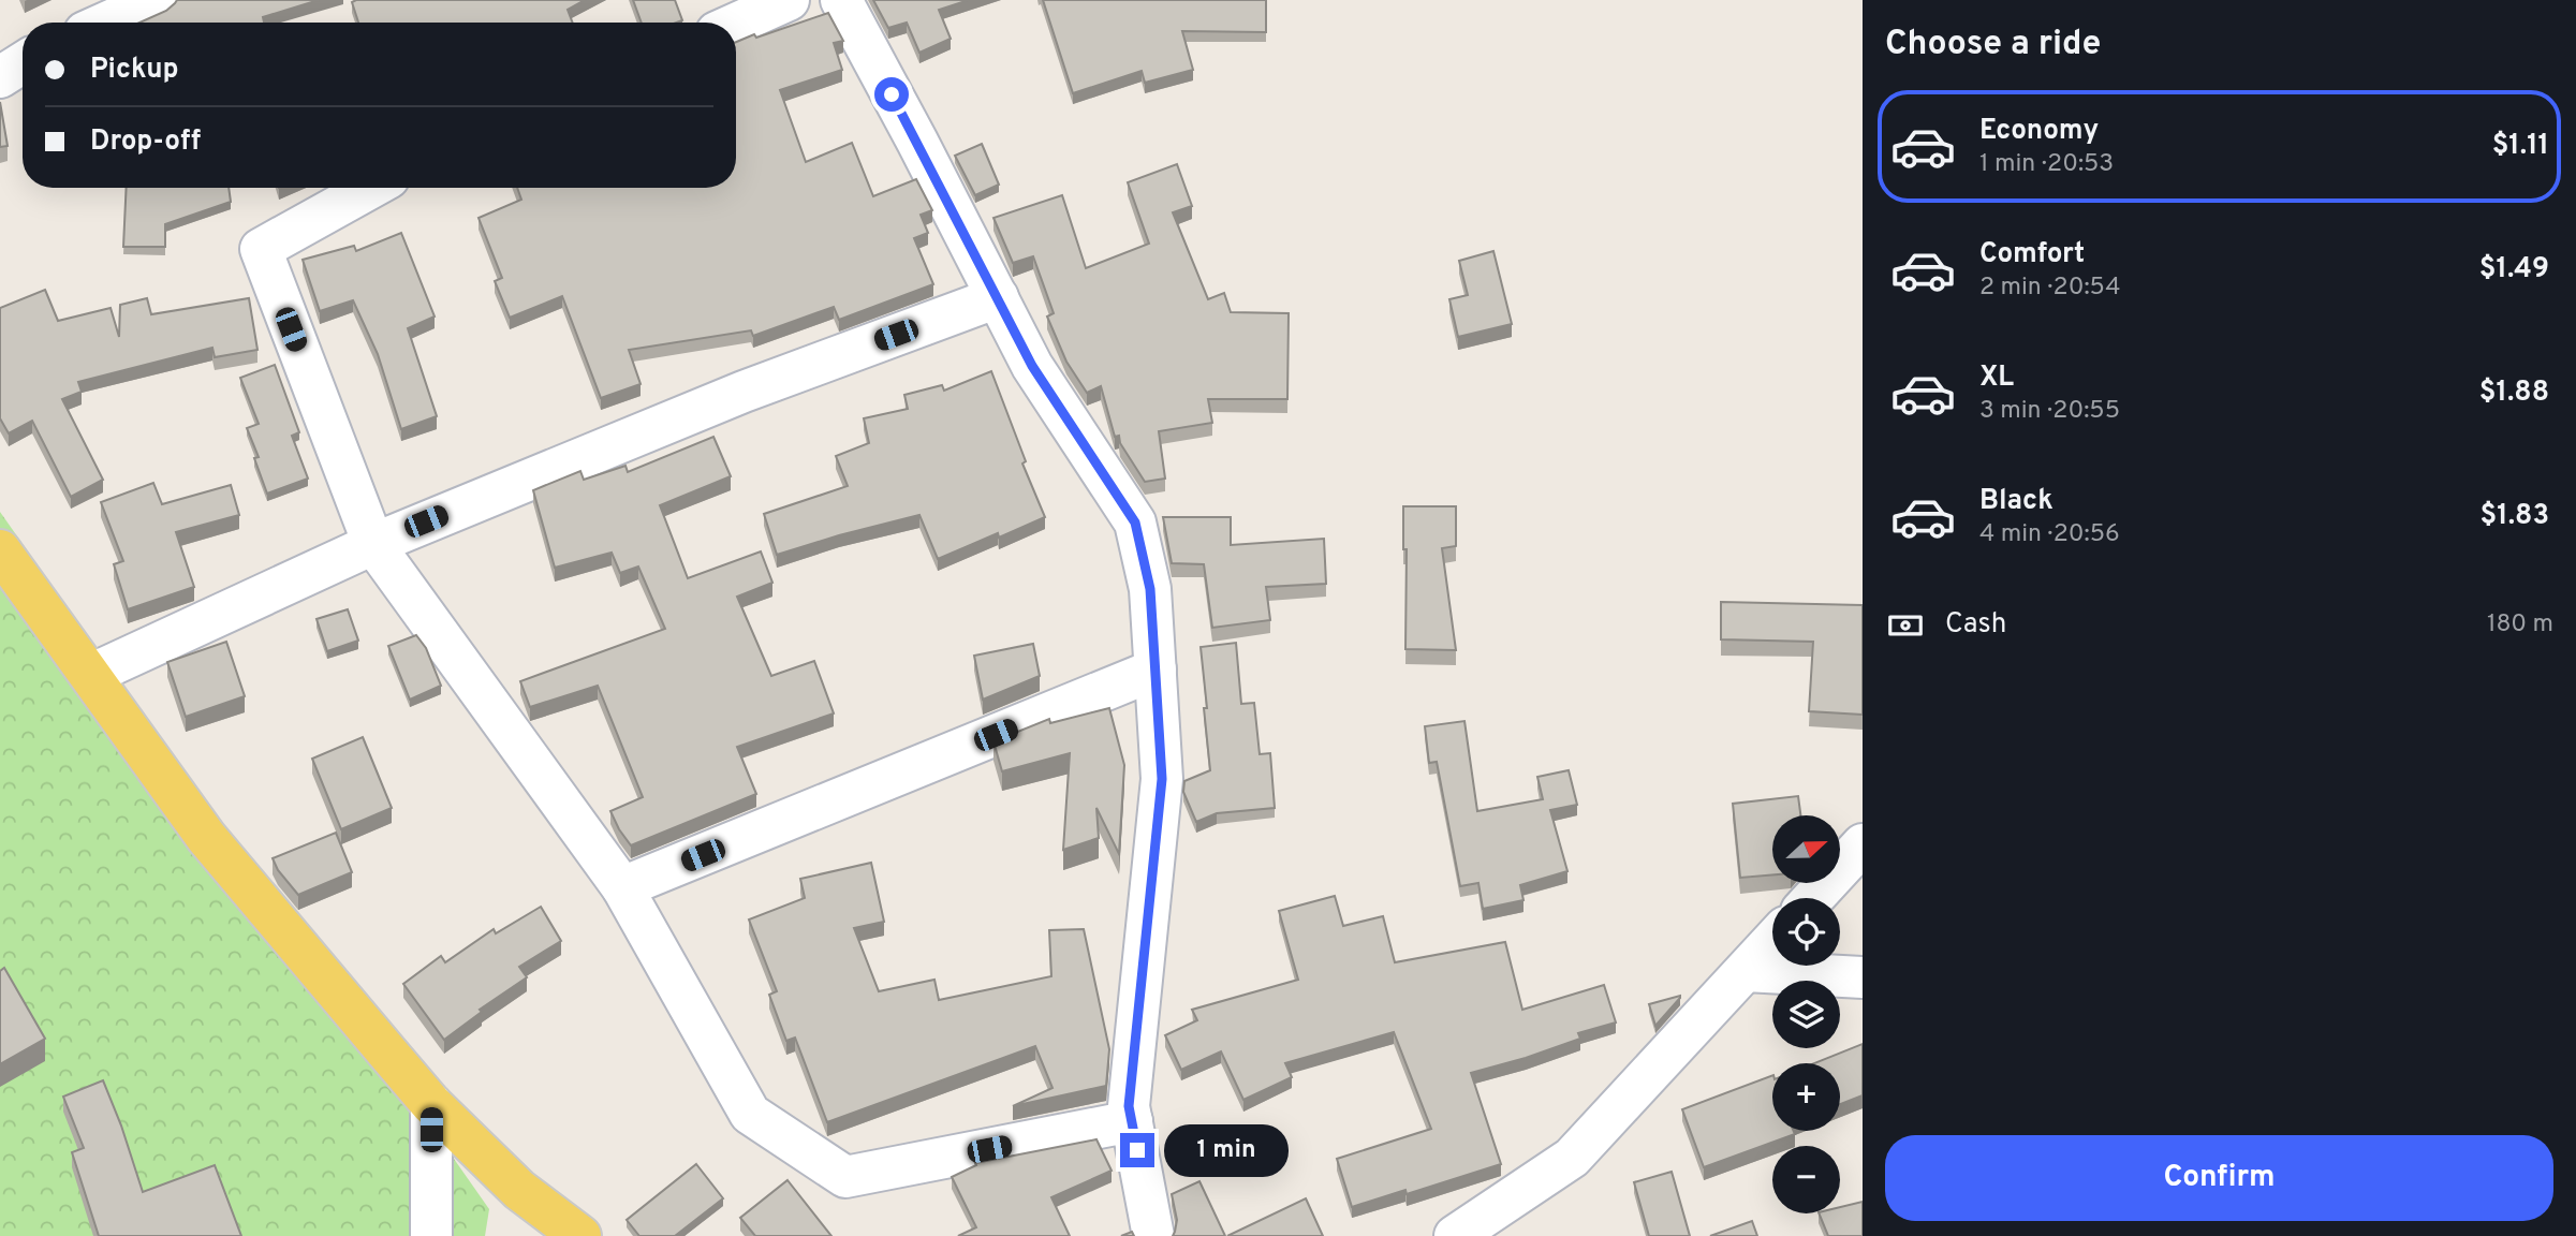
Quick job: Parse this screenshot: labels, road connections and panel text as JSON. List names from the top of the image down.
{
  "north": "right",
  "page": {
    "heading": "Choose a ride",
    "banner": ["Pickup", "Drop-off"],
    "list": [
      {
        "name": "Economy",
        "note": "1 min · 20:53",
        "value": "$1.11"
      },
      {
        "name": "Comfort",
        "note": "2 min · 20:54",
        "value": "$1.49"
      },
      {
        "name": "XL",
        "note": "3 min · 20:55",
        "value": "$1.88"
      },
      {
        "name": "Black",
        "note": "4 min · 20:56",
        "value": "$1.83"
      }
    ],
    "pay": ["Cash", "180 m"],
    "map_buttons": ["+", "−"],
    "buttons": "Confirm",
    "bubble": "1 min"
  }
}
